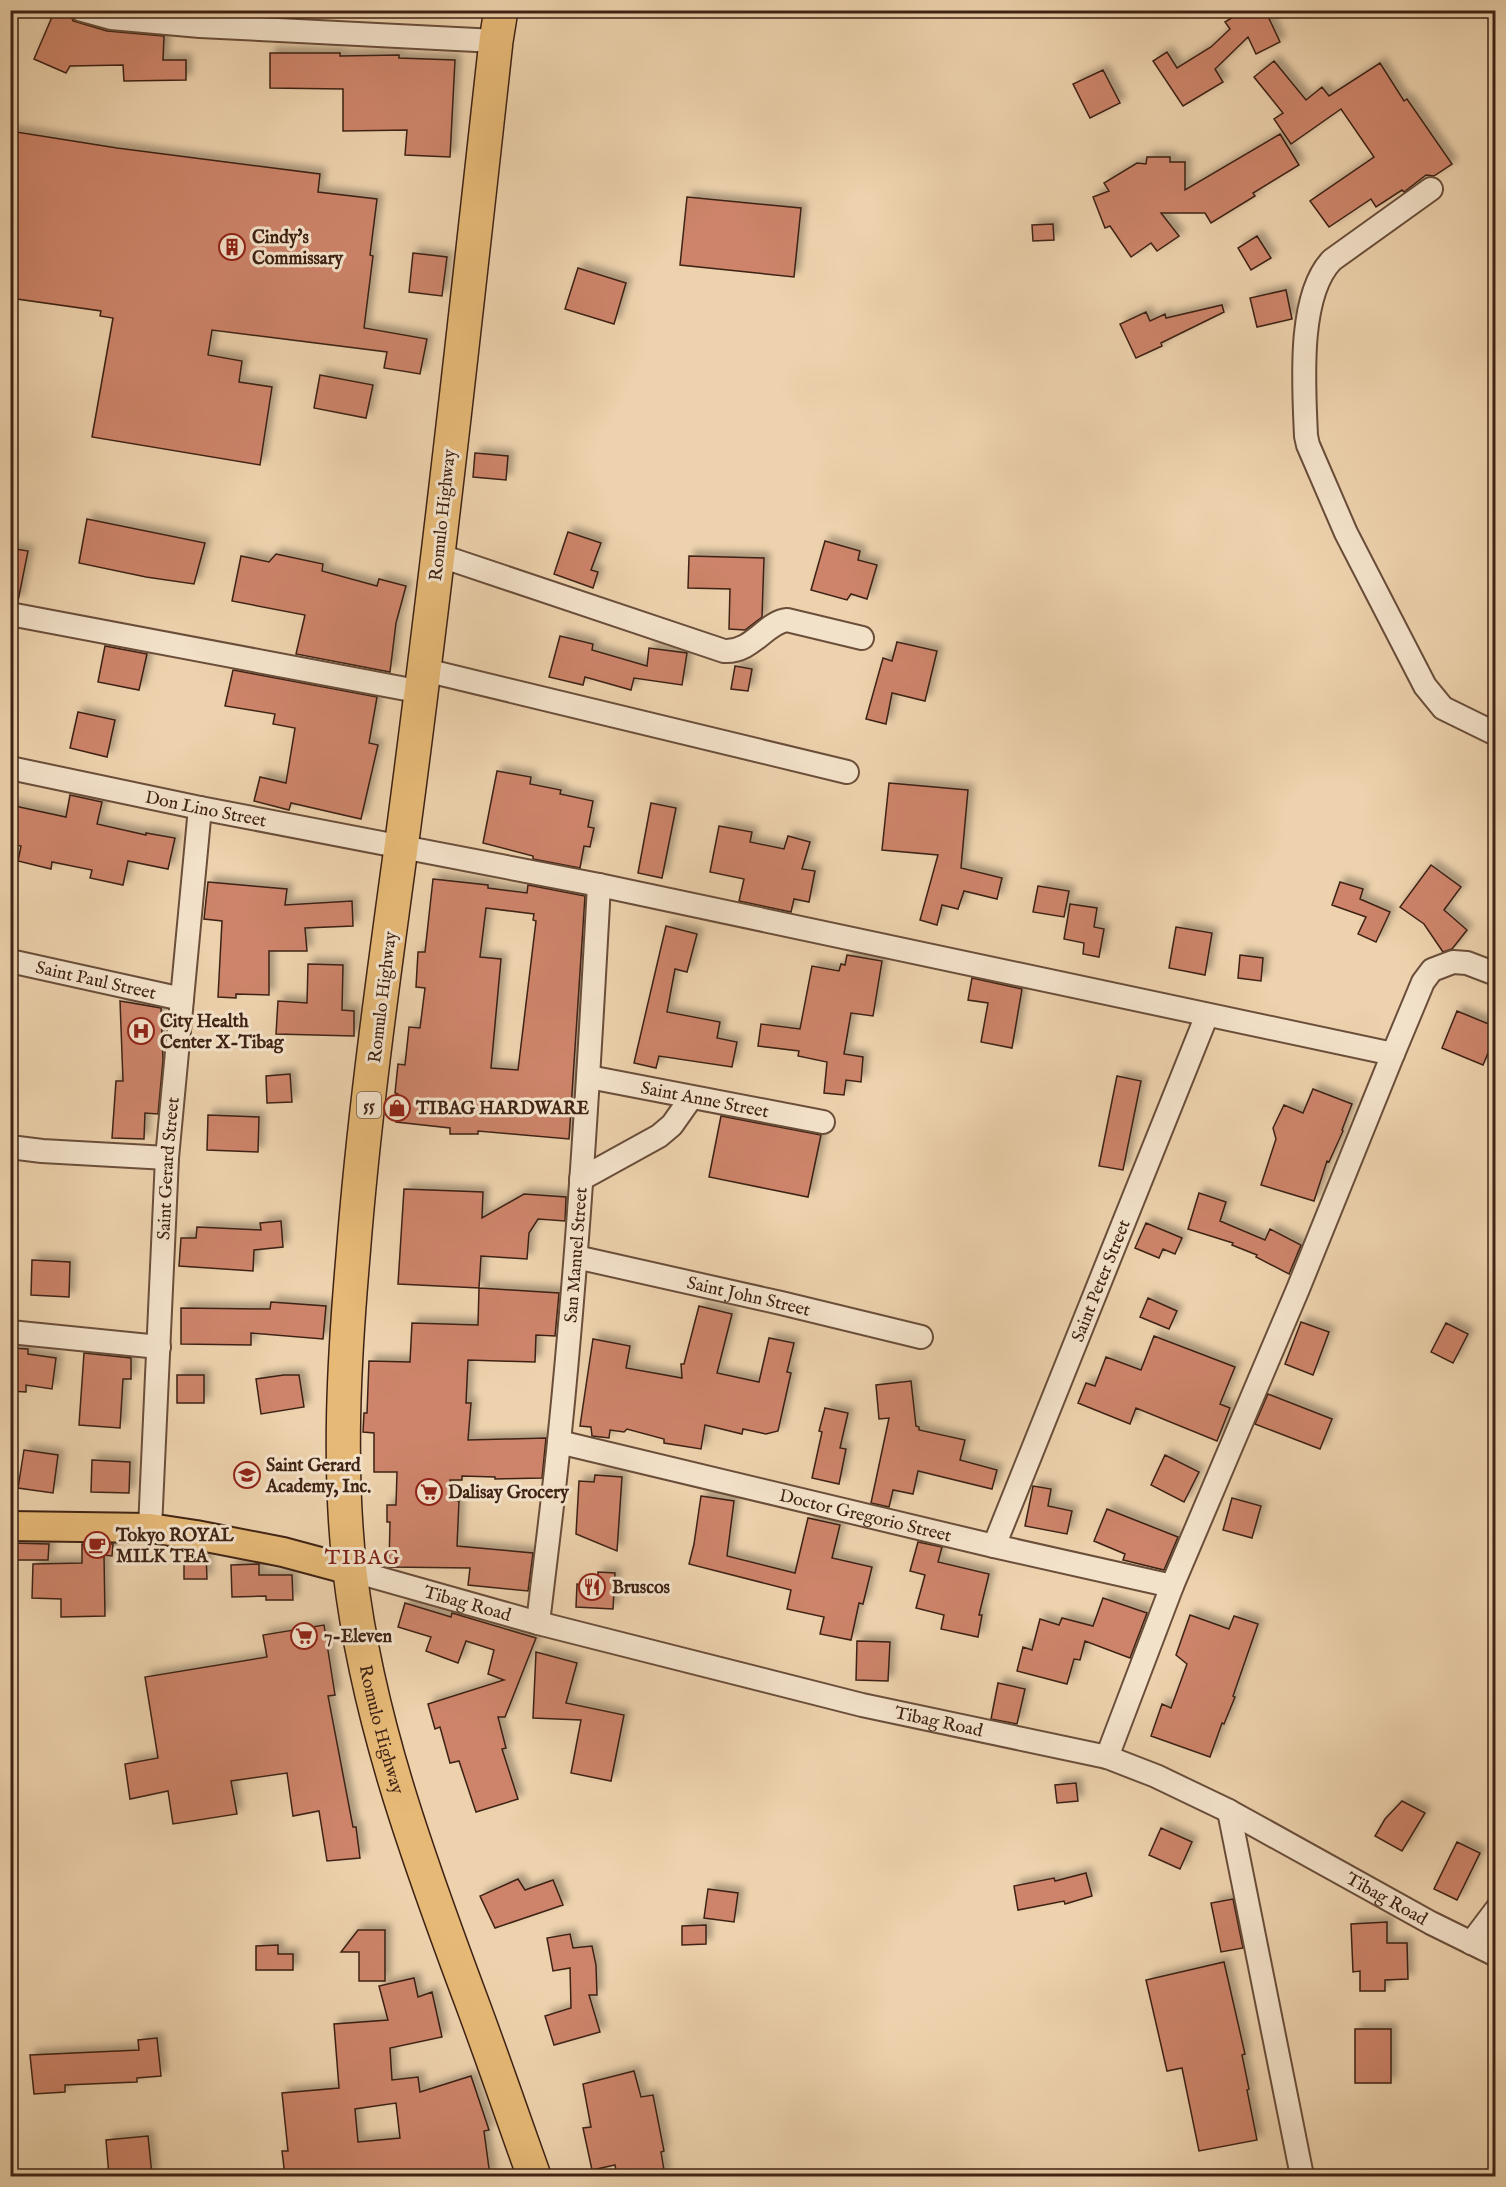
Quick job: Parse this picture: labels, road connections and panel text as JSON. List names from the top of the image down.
{
  "streets": {
    "highway": ["Romulo Highway", "55"],
    "street": [
      "Don Lino Street",
      "Saint Paul Street",
      "Saint Anne Street",
      "Saint Gerard Street",
      "San Manuel Street",
      "Saint Peter Street",
      "Saint John Street",
      "Doctor Gregorio Street",
      "Tibag Road"
    ]
  },
  "crossings": [
    ["Romulo Highway", "Don Lino Street"],
    ["Romulo Highway", "Tibag Road"],
    ["Don Lino Street", "Saint Gerard Street"],
    ["Don Lino Street", "San Manuel Street"],
    ["Don Lino Street", "Saint Peter Street"],
    ["Saint Paul Street", "Saint Gerard Street"],
    ["Saint Anne Street", "San Manuel Street"],
    ["San Manuel Street", "Saint John Street"],
    ["San Manuel Street", "Doctor Gregorio Street"],
    ["San Manuel Street", "Tibag Road"],
    ["Saint Peter Street", "Doctor Gregorio Street"]
  ],
  "districts": ["TIBAG"],
  "places": {
    "building": ["Cindy's Commissary"],
    "hospital": ["City Health Center X-Tibag"],
    "shop": ["TIBAG HARDWARE"],
    "school or university": ["Saint Gerard Academy, Inc."],
    "supermarket": ["Dalisay Grocery", "7-Eleven"],
    "cafe": ["Tokyo ROYAL MILK TEA"],
    "restaurant": ["Bruscos"]
  }
}
